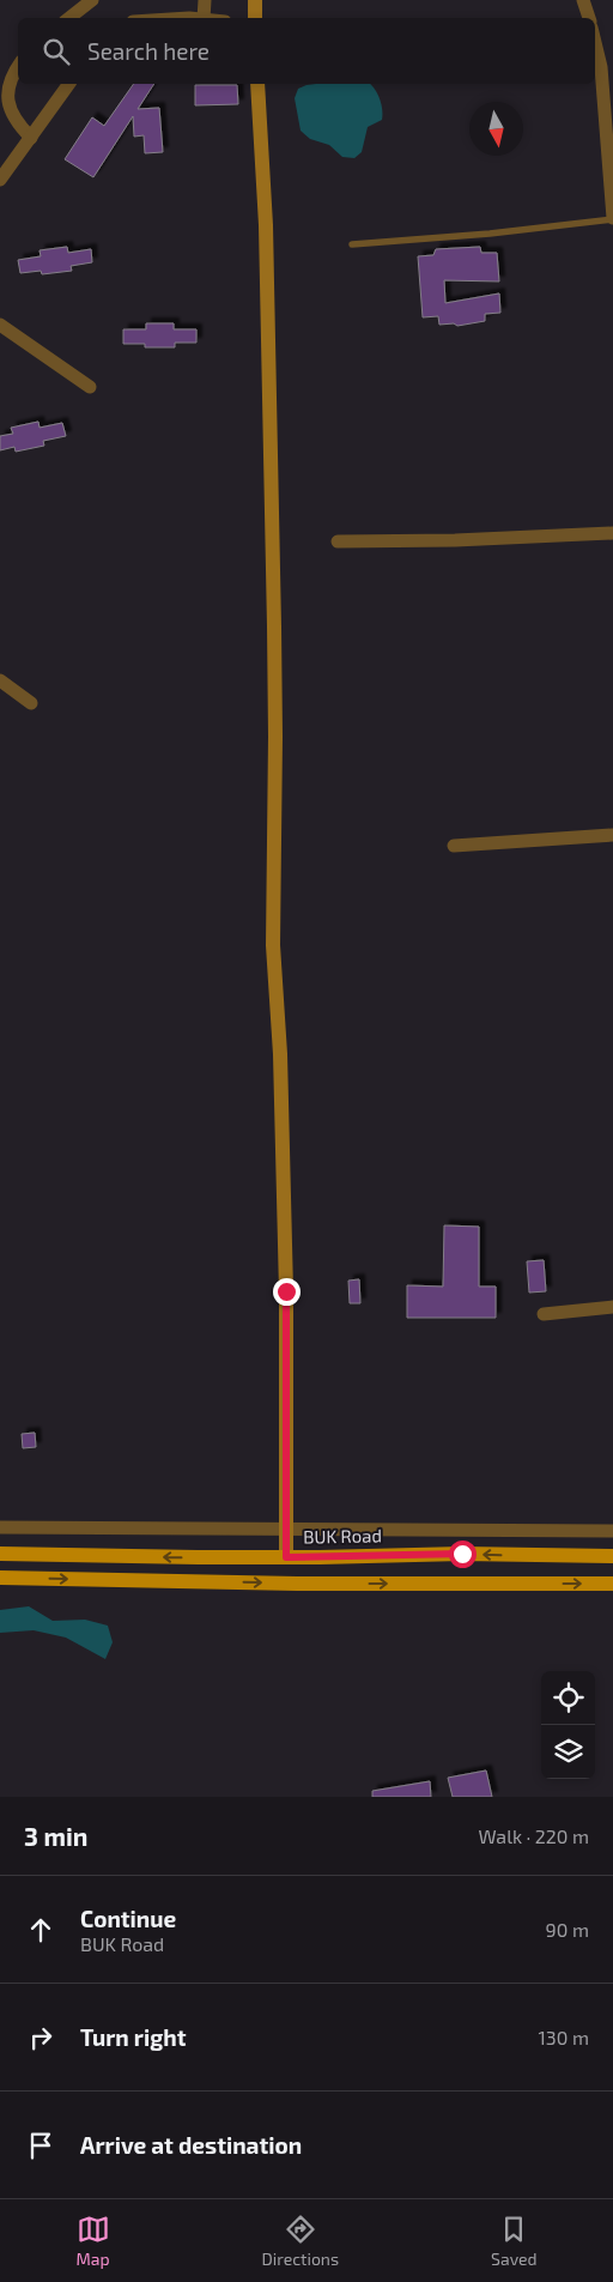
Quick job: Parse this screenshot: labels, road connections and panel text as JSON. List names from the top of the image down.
{
  "streets": {
    "main road": ["BUK Road"]
  },
  "north": "bottom",
  "page": {
    "search": "Search here",
    "heading": ["3 min", "Walk · 220 m"],
    "list": [
      ["Continue", "BUK Road", "90 m"],
      ["Turn right", "130 m"],
      "Arrive at destination"
    ],
    "nav": ["Map", "Directions", "Saved"]
  }
}
